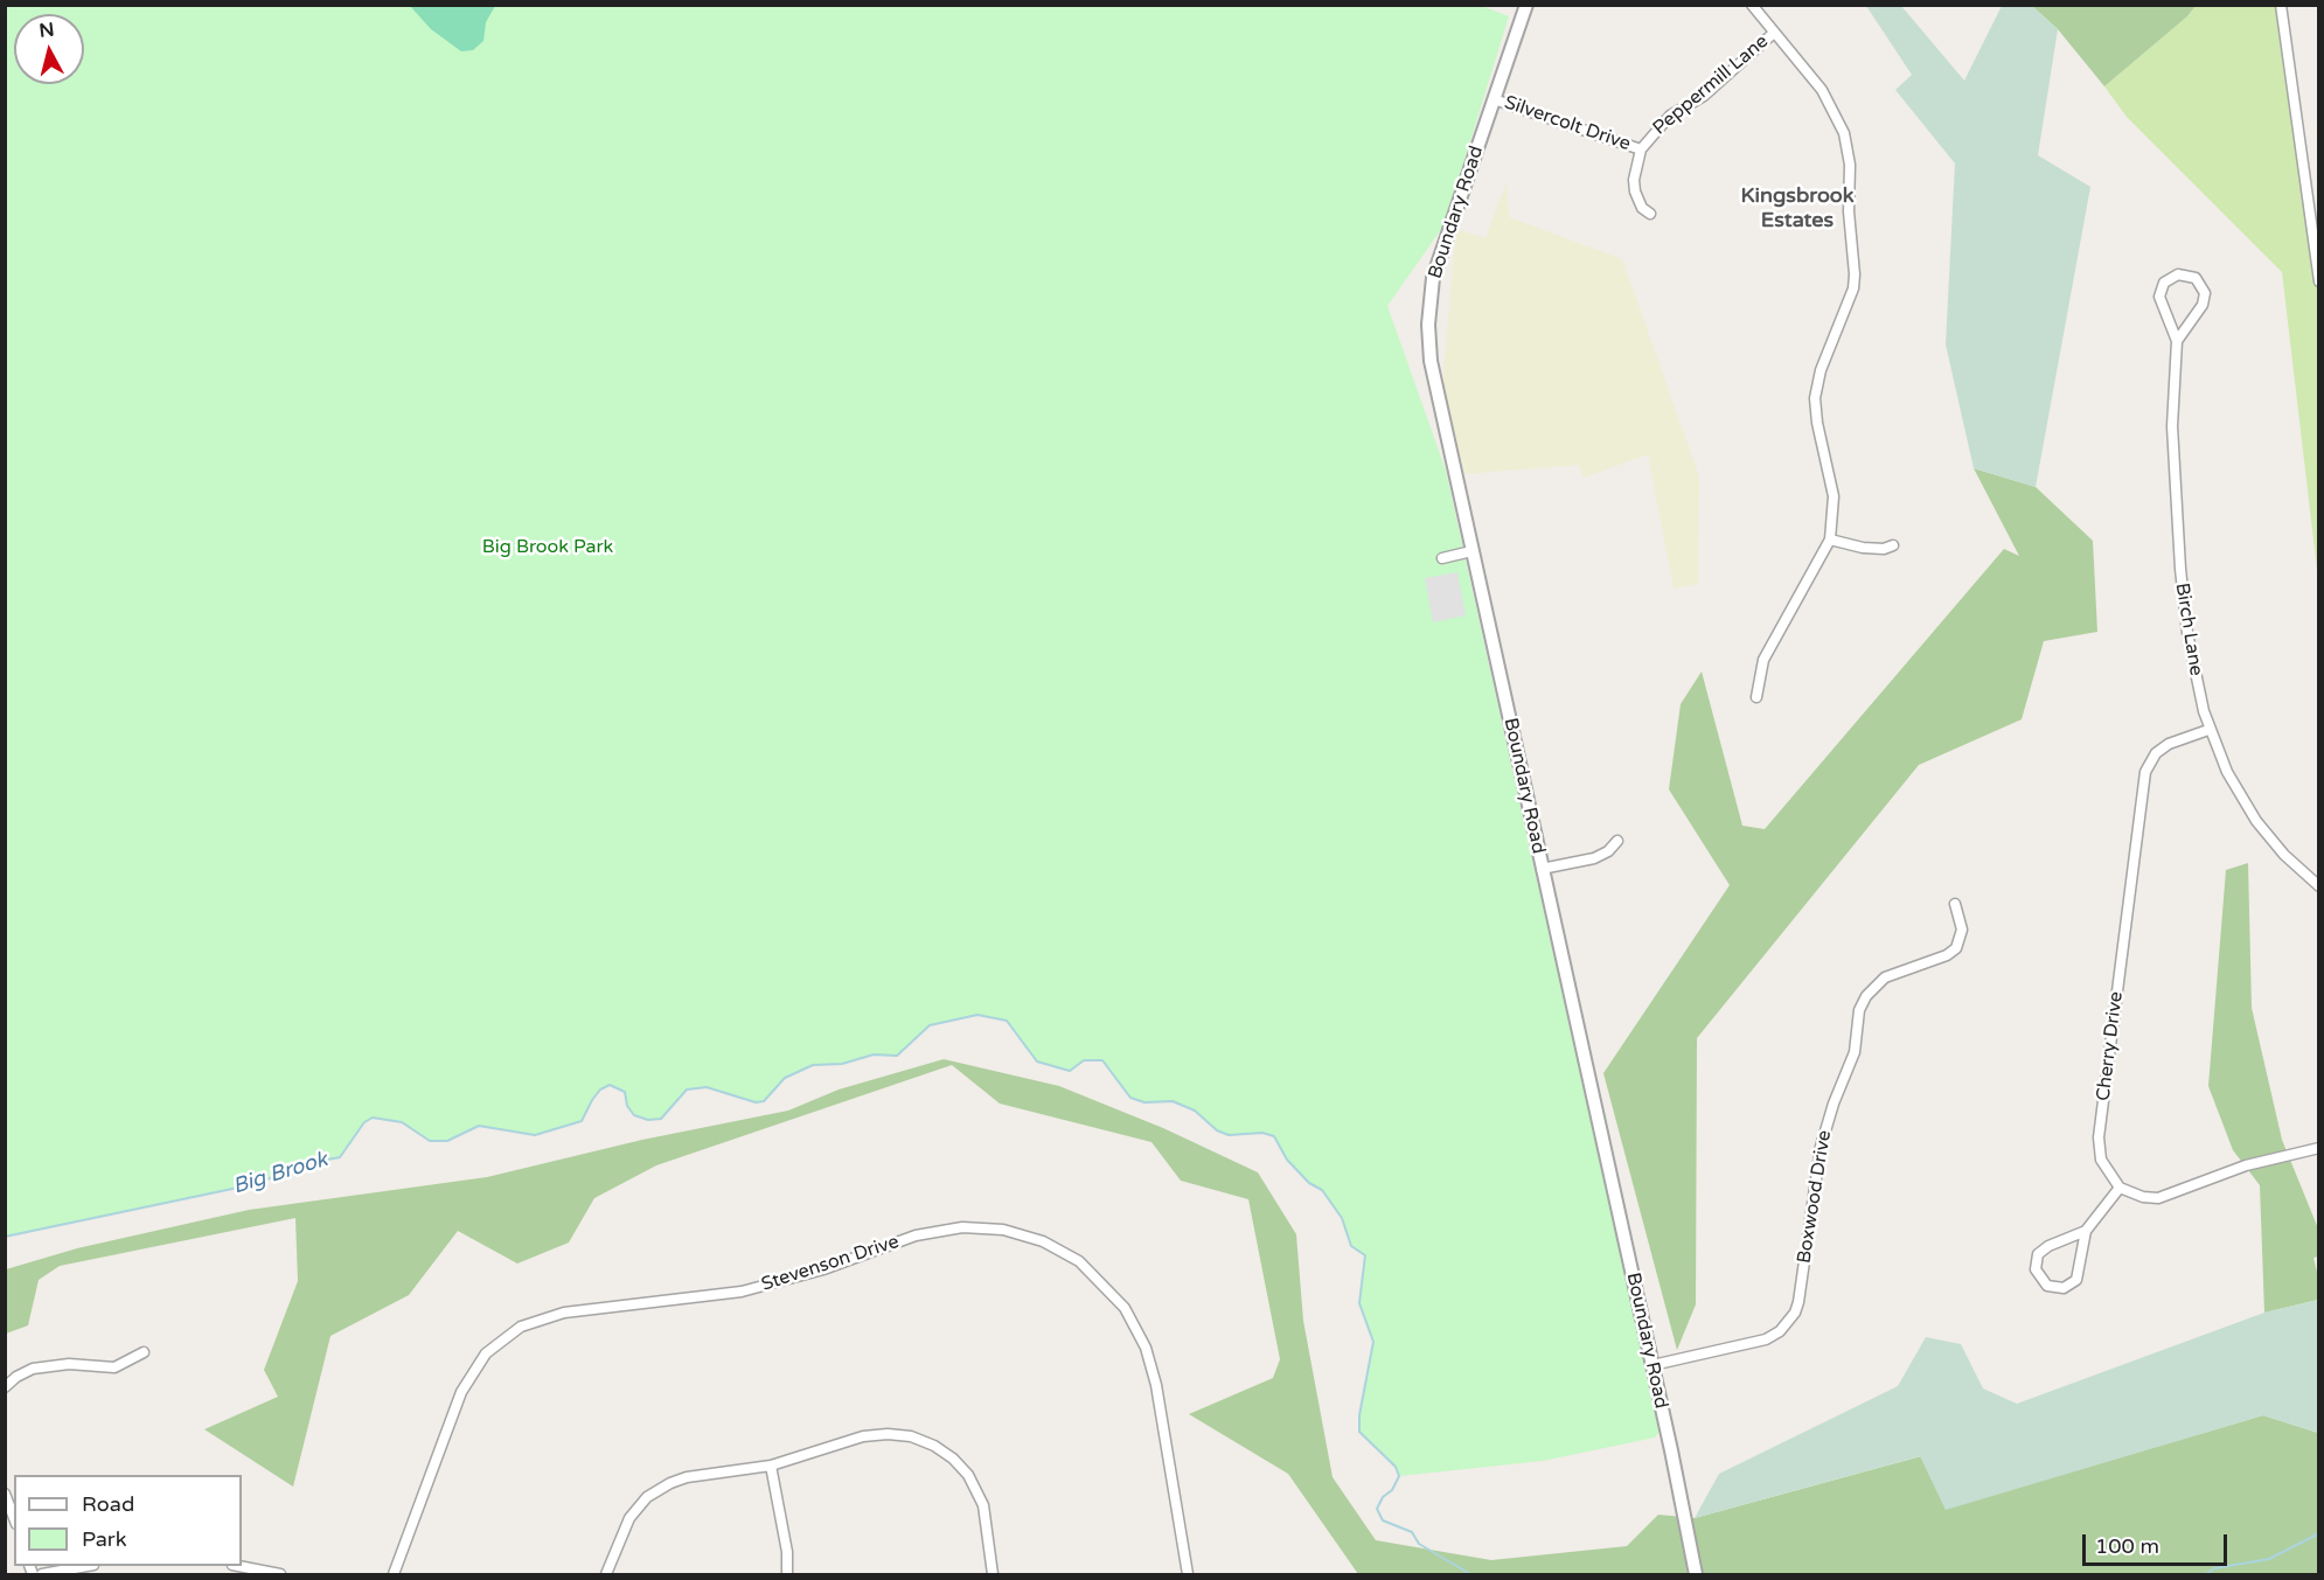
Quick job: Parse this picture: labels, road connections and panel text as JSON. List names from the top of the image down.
{
  "streets": {
    "street": [
      "Peppermill Lane",
      "Silvercolt Drive",
      "Boundary Road",
      "Birch Lane",
      "Cherry Drive",
      "Boxwood Drive",
      "Stevenson Drive"
    ]
  },
  "crossings": [
    ["Peppermill Lane", "Silvercolt Drive"],
    ["Silvercolt Drive", "Boundary Road"],
    ["Boundary Road", "Boxwood Drive"],
    ["Birch Lane", "Cherry Drive"]
  ],
  "districts": ["Kingsbrook Estates"],
  "water": ["Big Brook"],
  "parks": ["Big Brook Park"],
  "legend": ["Road", "Park"],
  "scale_bar": "100 m",
  "north": "top"
}
